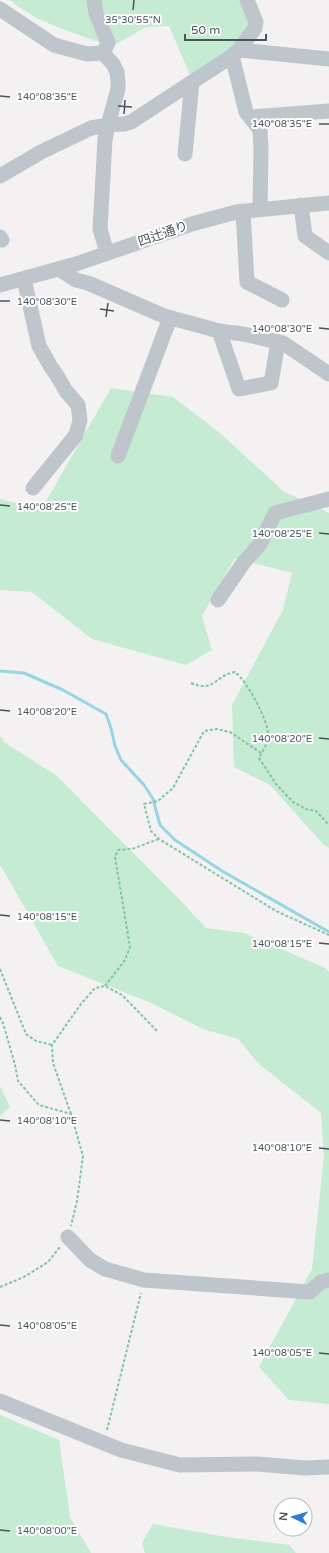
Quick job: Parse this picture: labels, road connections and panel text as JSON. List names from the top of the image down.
{
  "streets": {
    "street": ["四辻通り"]
  },
  "scale_bar": "50 m",
  "north": "left",
  "coordinates": [
    "35°30'55\"N",
    "140°08'35\"E",
    "140°08'30\"E",
    "140°08'25\"E",
    "140°08'20\"E",
    "140°08'15\"E",
    "140°08'10\"E",
    "140°08'05\"E",
    "140°08'00\"E"
  ]
}
